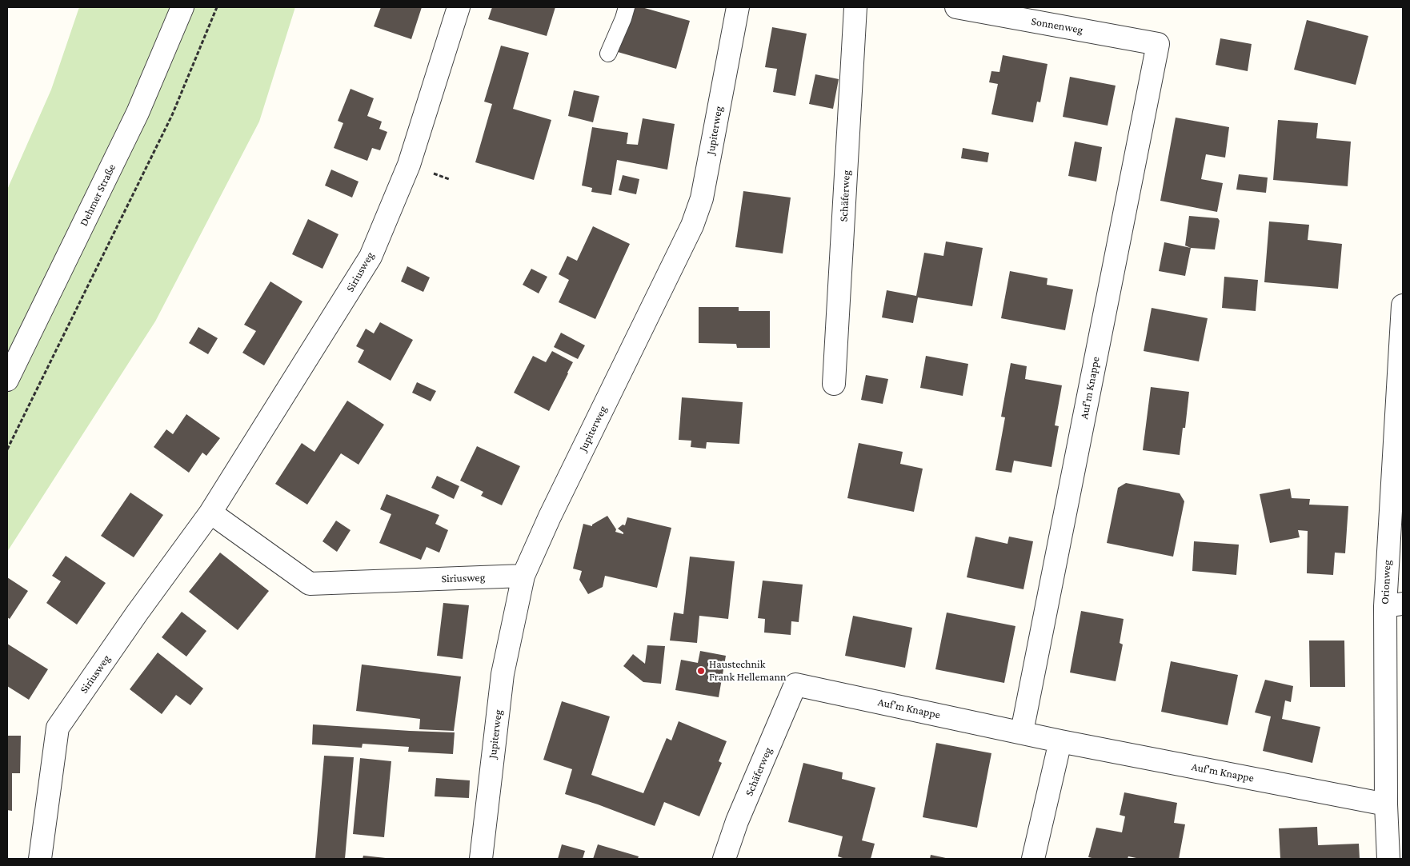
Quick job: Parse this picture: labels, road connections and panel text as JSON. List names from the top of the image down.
{
  "streets": {
    "street": [
      "Sonnenweg",
      "Jupiterweg",
      "Dehmer Straße",
      "Schäferweg",
      "Siriusweg",
      "Auf'm Knappe",
      "Orionweg"
    ]
  },
  "crossings": [
    ["Sonnenweg", "Auf'm Knappe"],
    ["Jupiterweg", "Siriusweg"],
    ["Schäferweg", "Auf'm Knappe"],
    ["Auf'm Knappe", "Orionweg"]
  ],
  "places": ["Haustechnik Frank Hellemann"]
}
